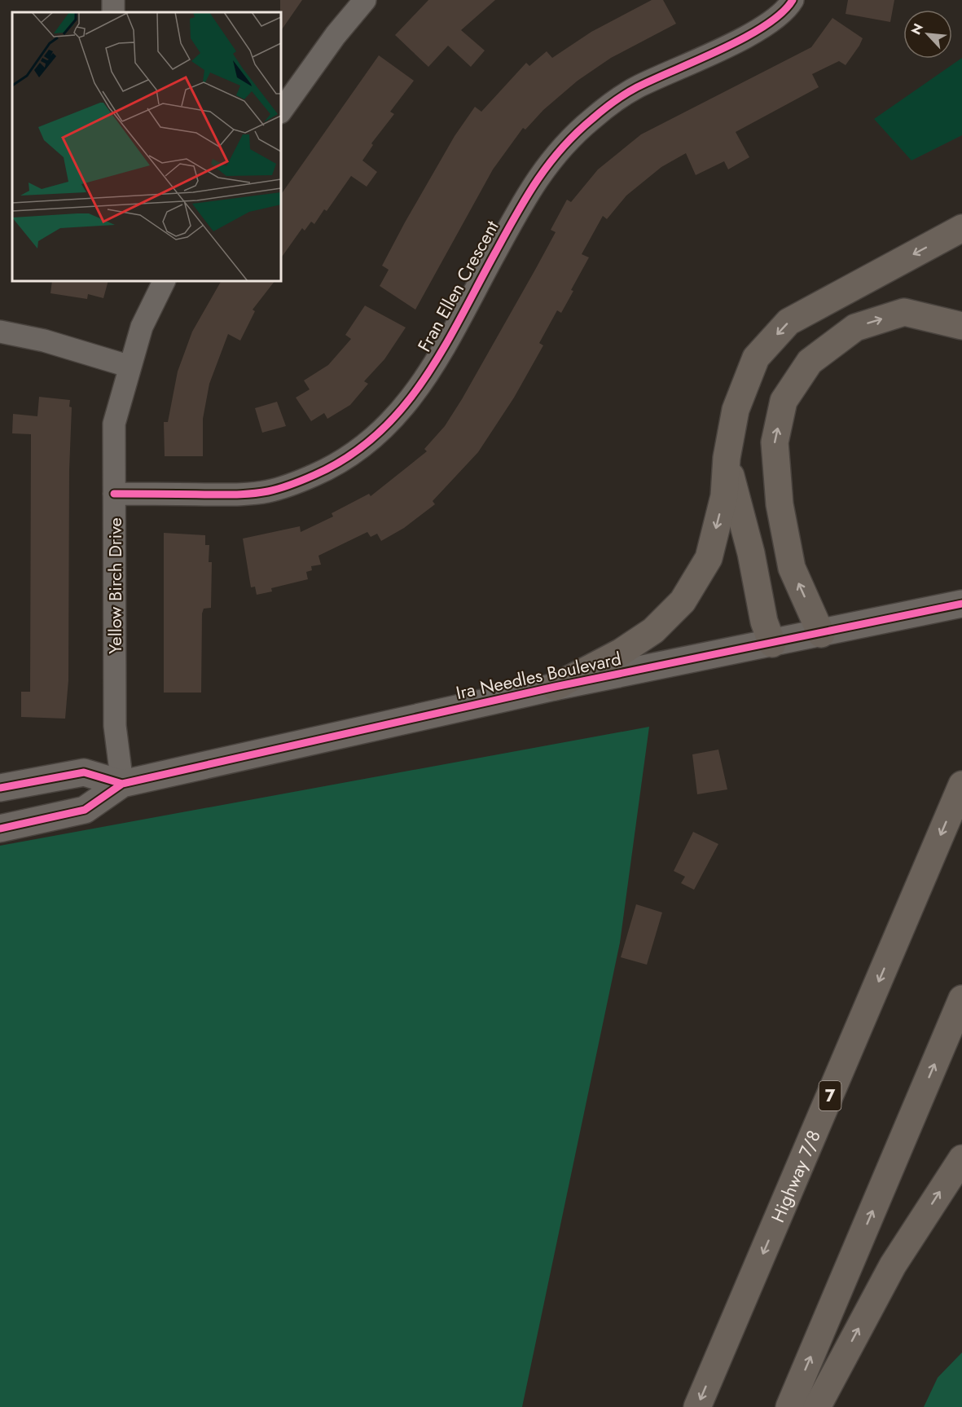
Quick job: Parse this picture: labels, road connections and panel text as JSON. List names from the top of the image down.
{
  "streets": {
    "highway": ["7", "Highway 7/8"],
    "main road": ["Ira Needles Boulevard"],
    "street": ["Fran Ellen Crescent", "Yellow Birch Drive"]
  },
  "crossings": [
    ["Fran Ellen Crescent", "Yellow Birch Drive"],
    ["Yellow Birch Drive", "Ira Needles Boulevard"]
  ],
  "north": "top left"
}
